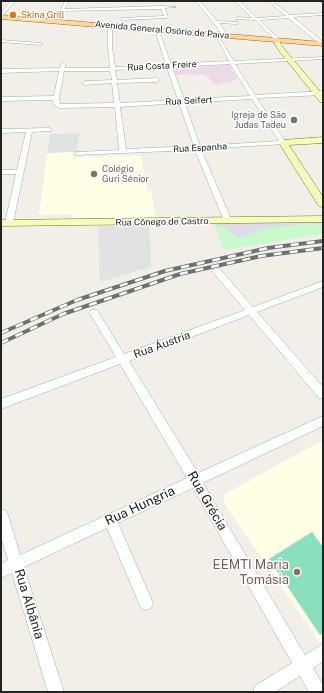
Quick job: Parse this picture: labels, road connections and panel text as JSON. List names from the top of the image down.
{
  "streets": {
    "main road": ["Avenida General Osório de Paiva"],
    "street": [
      "Rua Costa Freire",
      "Rua Seifert",
      "Rua Espanha",
      "Rua Cônego de Castro",
      "Rua Áustria",
      "Rua Grécia",
      "Rua Hungria",
      "Rua Albânia"
    ]
  },
  "crossings": [
    ["Rua Áustria", "Rua Grécia"],
    ["Rua Grécia", "Rua Hungria"],
    ["Rua Hungria", "Rua Albânia"]
  ],
  "places": [
    "Skina Grill",
    "Igreja de São Judas Tadeu",
    "Colégio Guri Sênior",
    "EEMTI Maria Tomásia"
  ]
}
